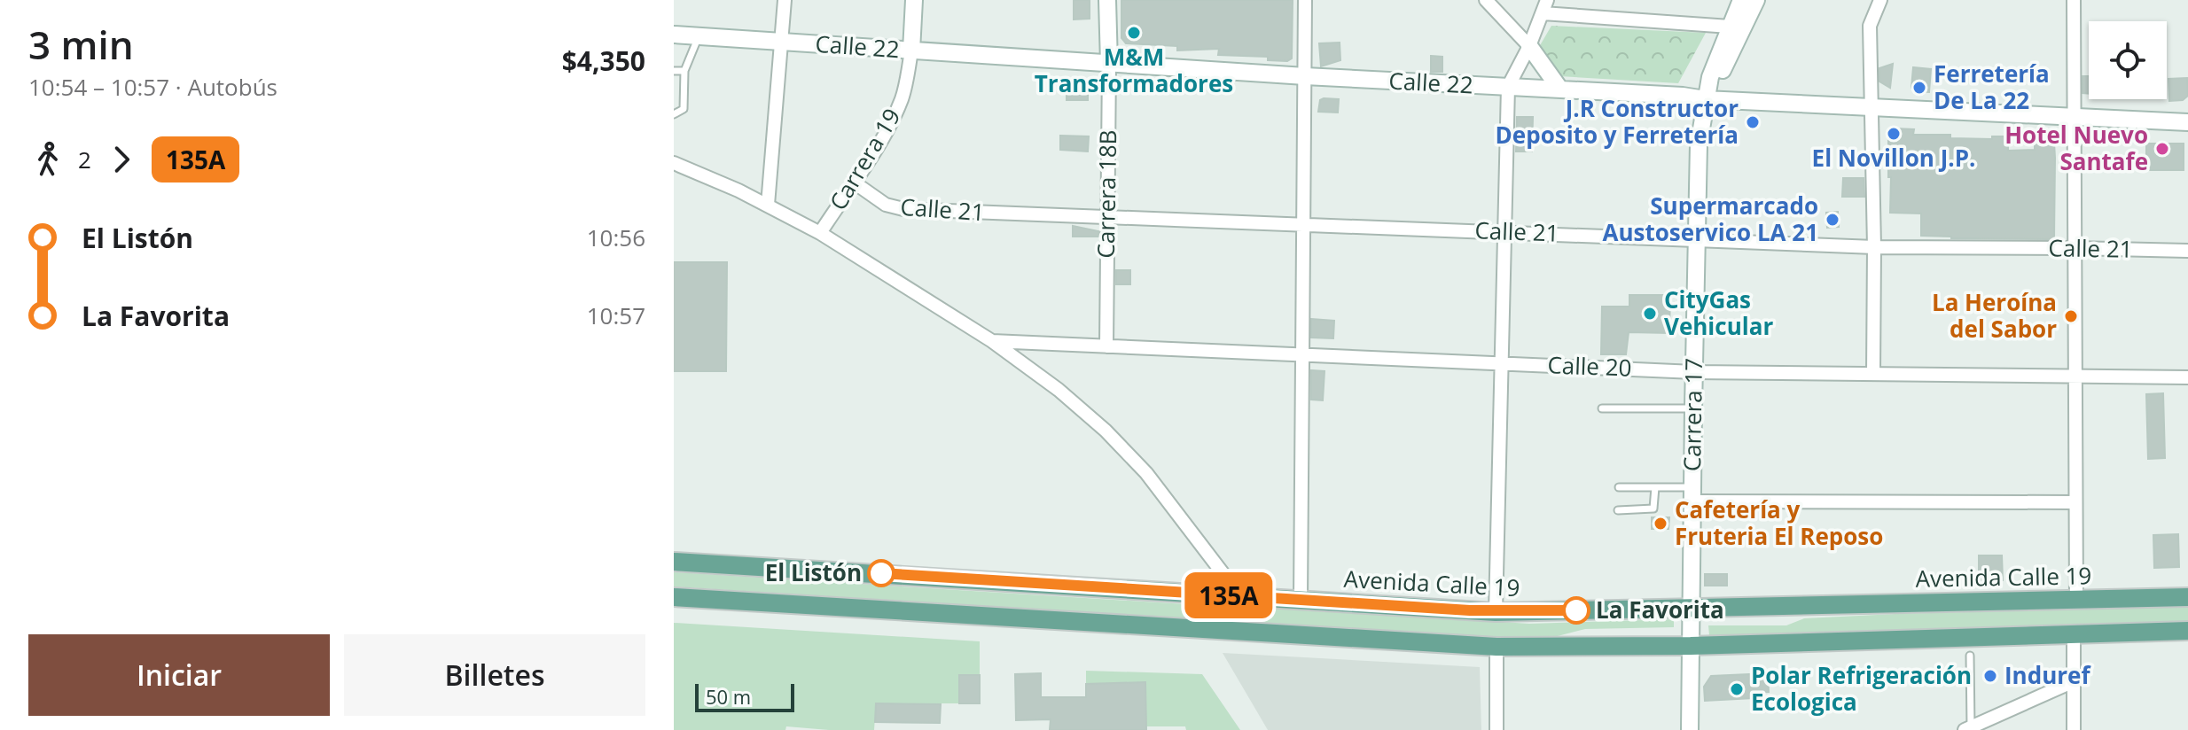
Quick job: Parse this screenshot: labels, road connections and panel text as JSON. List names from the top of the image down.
{
  "streets": {
    "main road": ["Avenida Calle 19"],
    "street": [
      "Calle 22",
      "Carrera 19",
      "Carrera 18B",
      "Calle 21",
      "Calle 20",
      "Carrera 17"
    ]
  },
  "crossings": [
    ["Calle 22", "Carrera 19"],
    ["Calle 22", "Carrera 18B"],
    ["Calle 22", "Carrera 17"],
    ["Carrera 19", "Calle 21"],
    ["Carrera 18B", "Calle 21"],
    ["Carrera 18B", "Calle 20"],
    ["Calle 21", "Carrera 17"],
    ["Calle 20", "Carrera 17"],
    ["Carrera 17", "Avenida Calle 19"]
  ],
  "places": [
    "M&M Transformadores",
    "Ferretería De La 22",
    "J.R Constructor Deposito y Ferretería",
    "El Novillon J.P.",
    "Hotel Nuevo Santafe",
    "Supermarcado Austoservico LA 21",
    "CityGas Vehicular",
    "La Heroína del Sabor",
    "Cafetería y Fruteria El Reposo",
    "El Listón",
    "La Favorita",
    "Induref",
    "Polar Refrigeración Ecologica"
  ],
  "lines": ["bus line 135A"],
  "scale_bar": "50 m",
  "page": {
    "heading": ["3 min", "10:54 – 10:57 · Autobús", "$4,350"],
    "on_map": "135A",
    "legs": ["2", "135A"],
    "list": [
      {
        "name": "El Listón",
        "value": "10:56"
      },
      {
        "name": "La Favorita",
        "value": "10:57"
      }
    ],
    "buttons": ["Iniciar", "Billetes"],
    "scale": "50 m"
  }
}
